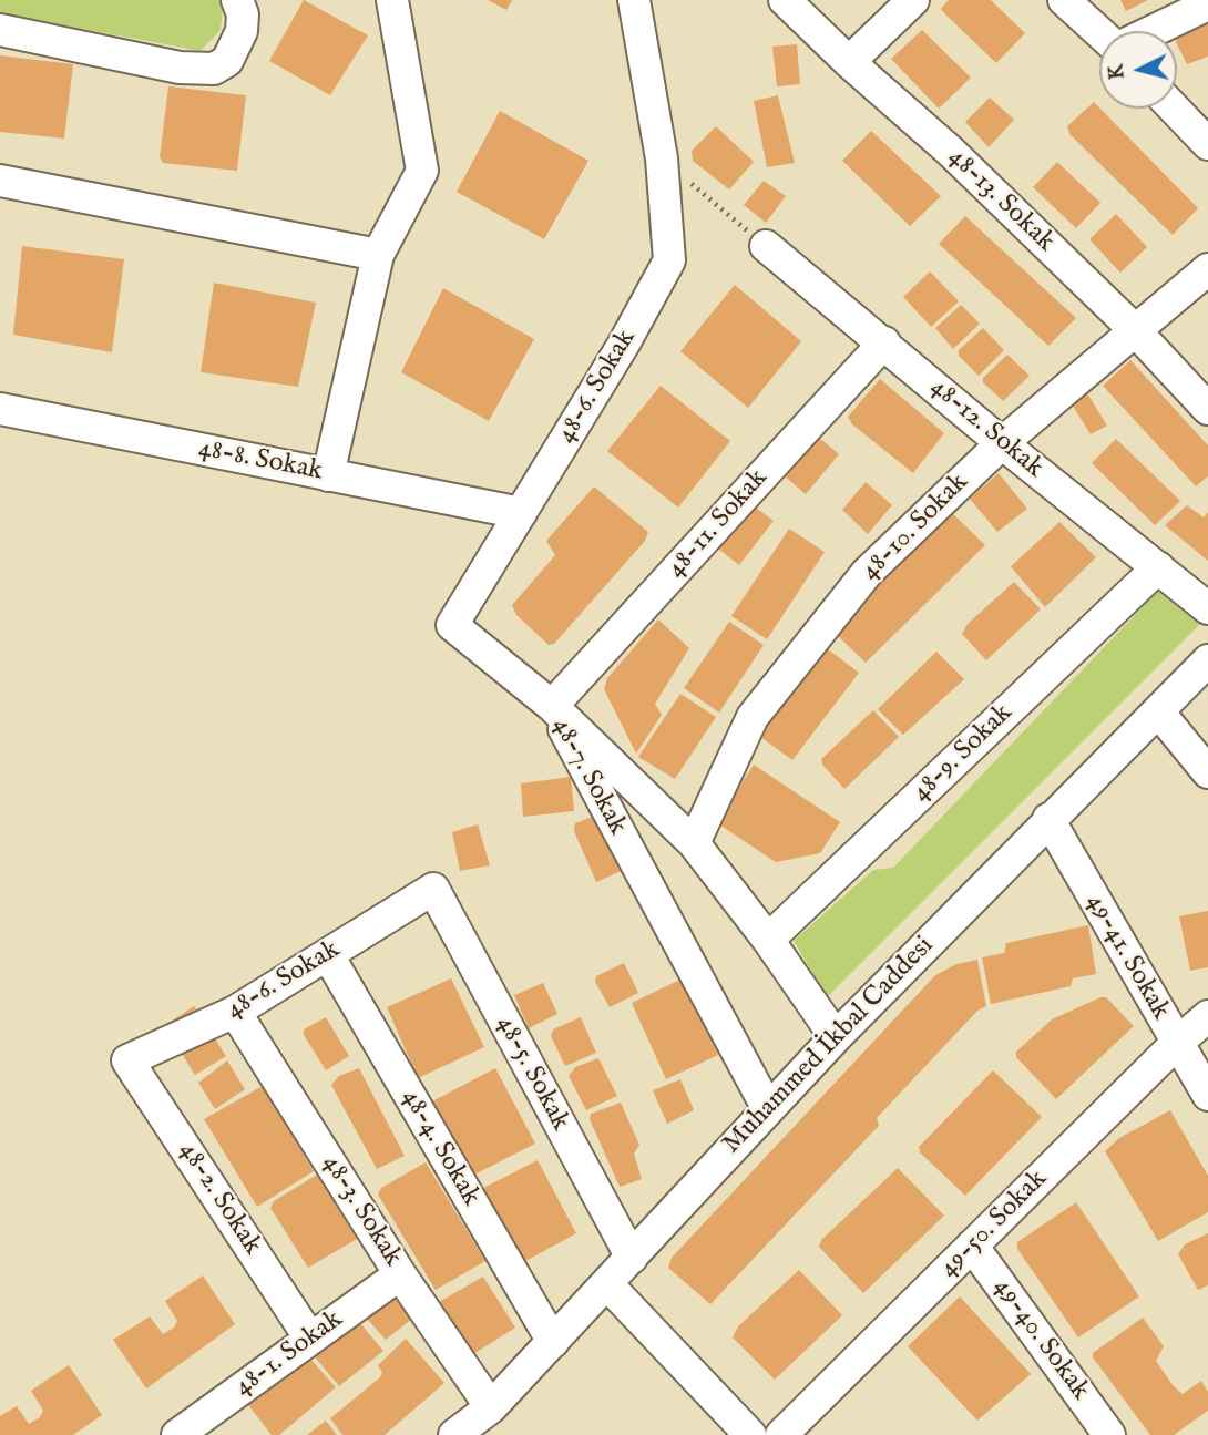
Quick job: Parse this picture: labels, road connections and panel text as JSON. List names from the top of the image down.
{
  "streets": {
    "street": [
      "48-13. Sokak",
      "48-6. Sokak",
      "48-12. Sokak",
      "48-8. Sokak",
      "48-11. Sokak",
      "48-10. Sokak",
      "48-9. Sokak",
      "48-7. Sokak",
      "49-41. Sokak",
      "Muhammed İkbal Caddesi",
      "48-5. Sokak",
      "48-4. Sokak",
      "48-2. Sokak",
      "48-3. Sokak",
      "49-50. Sokak",
      "49-40. Sokak",
      "48-1. Sokak"
    ]
  },
  "crossings": [
    ["48-13. Sokak", "48-10. Sokak"],
    ["48-6. Sokak", "48-8. Sokak"],
    ["48-6. Sokak", "48-11. Sokak"],
    ["48-6. Sokak", "48-7. Sokak"],
    ["48-6. Sokak", "48-5. Sokak"],
    ["48-6. Sokak", "48-4. Sokak"],
    ["48-6. Sokak", "48-2. Sokak"],
    ["48-6. Sokak", "48-3. Sokak"],
    ["48-12. Sokak", "48-11. Sokak"],
    ["48-12. Sokak", "48-10. Sokak"],
    ["48-12. Sokak", "48-9. Sokak"],
    ["48-11. Sokak", "48-7. Sokak"],
    ["48-10. Sokak", "48-7. Sokak"],
    ["48-9. Sokak", "48-7. Sokak"],
    ["48-7. Sokak", "Muhammed İkbal Caddesi"],
    ["49-41. Sokak", "Muhammed İkbal Caddesi"],
    ["49-41. Sokak", "49-50. Sokak"],
    ["Muhammed İkbal Caddesi", "48-5. Sokak"],
    ["Muhammed İkbal Caddesi", "48-4. Sokak"],
    ["Muhammed İkbal Caddesi", "48-3. Sokak"],
    ["48-2. Sokak", "48-1. Sokak"],
    ["48-3. Sokak", "48-1. Sokak"],
    ["49-50. Sokak", "49-40. Sokak"]
  ],
  "north": "left"
}
